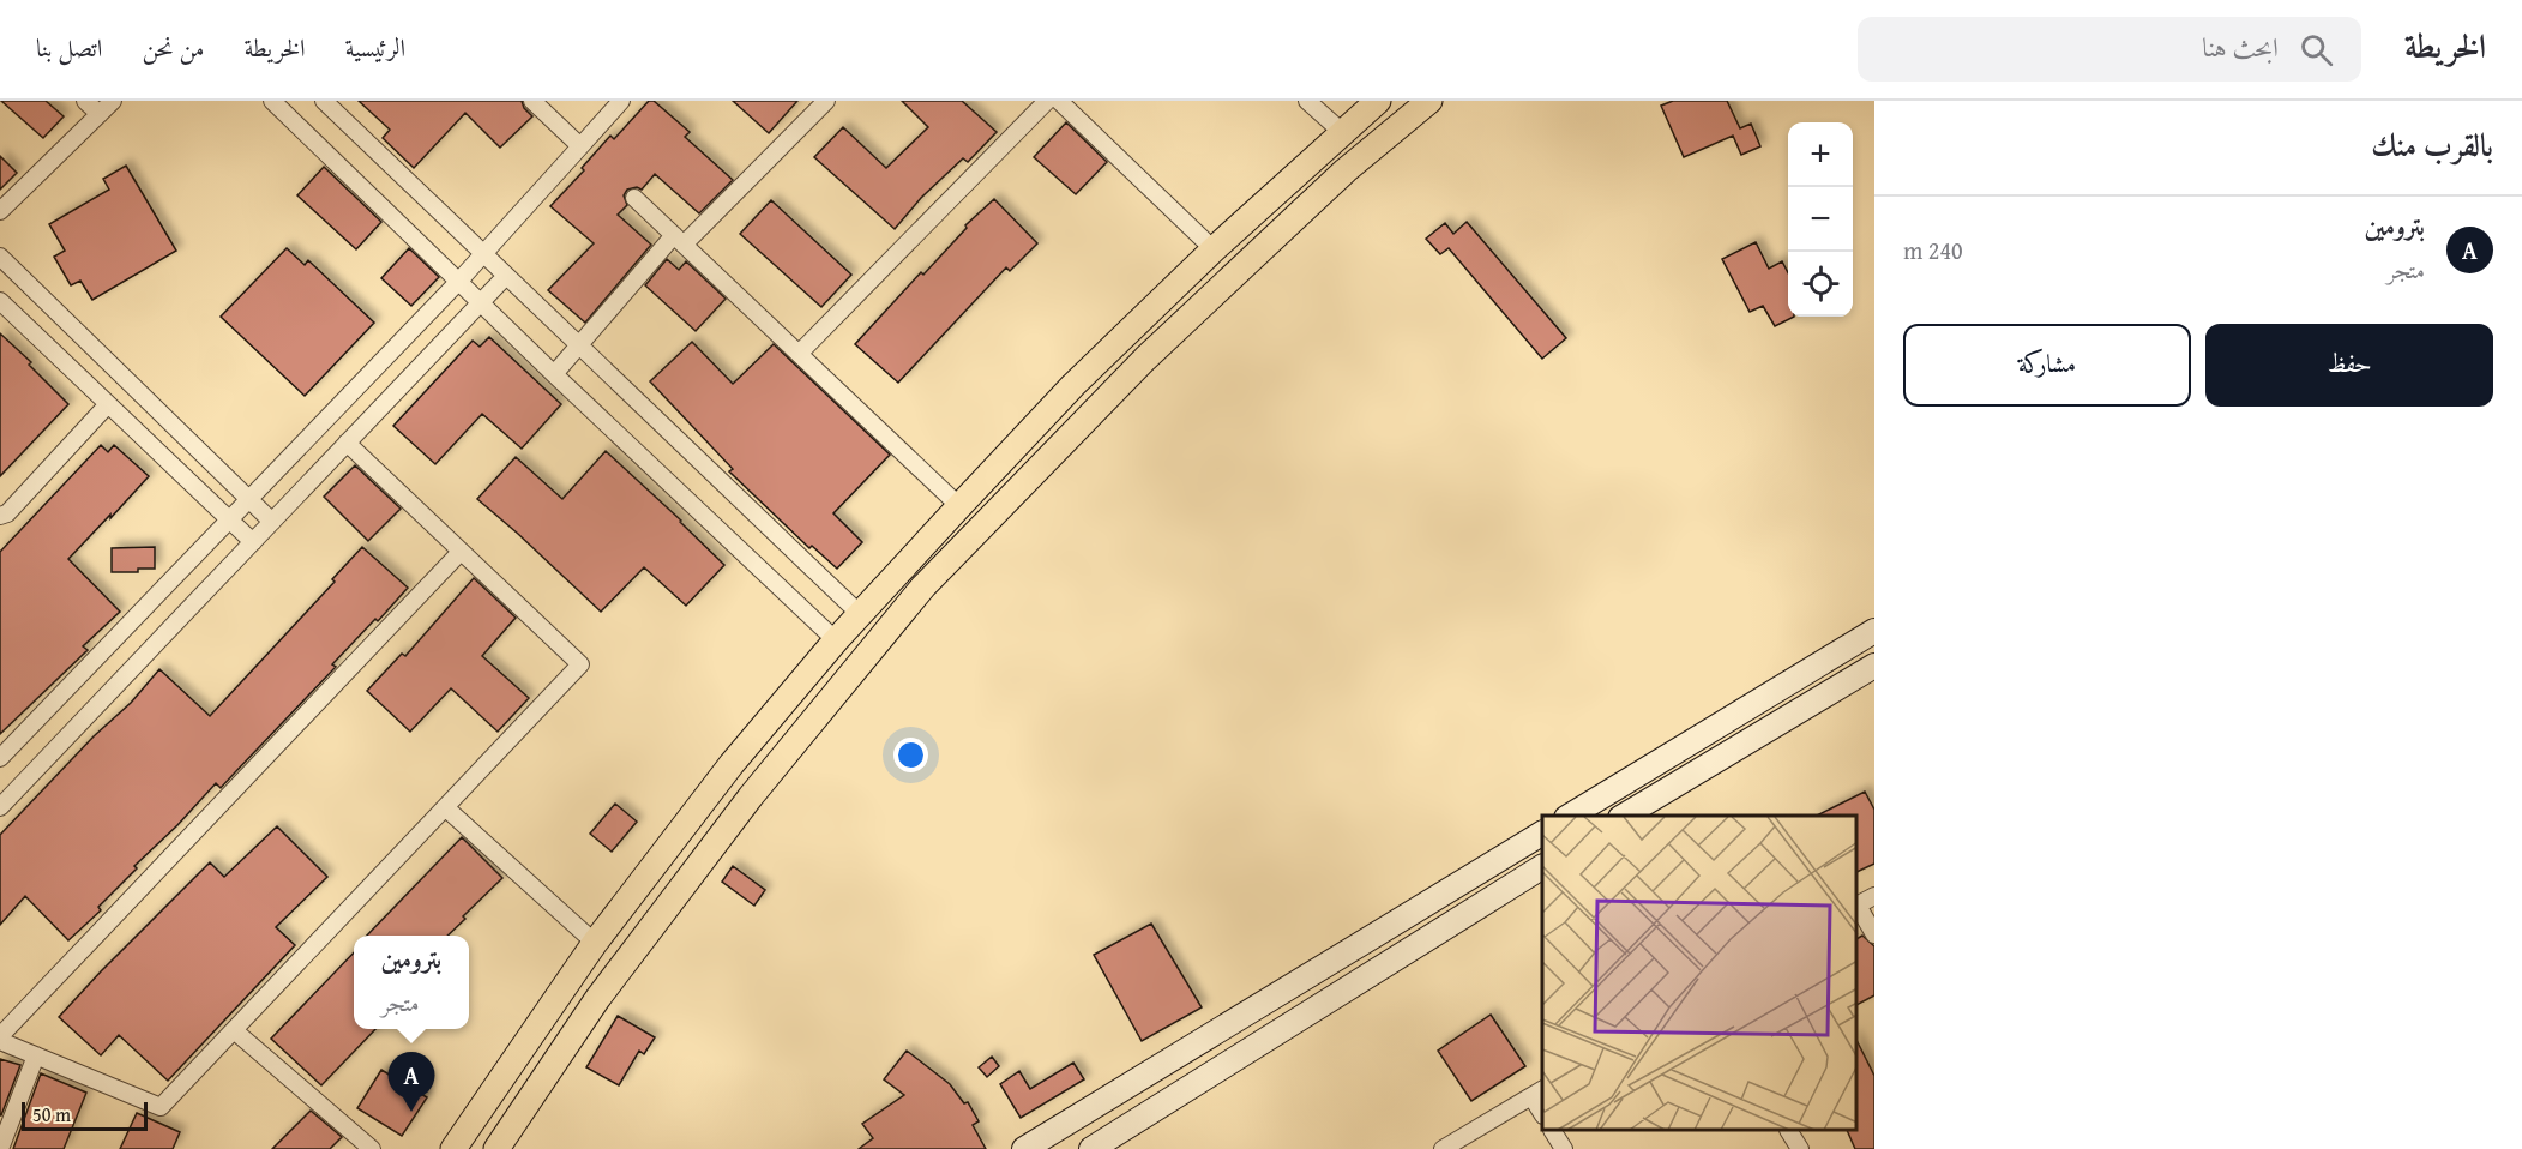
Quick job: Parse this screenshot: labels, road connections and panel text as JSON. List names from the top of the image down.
{
  "scale_bar": "50 m",
  "page": {
    "header": "الخريطة",
    "search": "ابحث هنا",
    "nav": [
      "الرئيسية",
      "الخريطة",
      "من نحن",
      "اتصل بنا"
    ],
    "heading": "بالقرب منك",
    "map_buttons": ["+", "−"],
    "list": [
      {
        "mark": "A",
        "name": "بترومين",
        "note": "متجر",
        "value": "240 m"
      }
    ],
    "buttons": ["حفظ", "مشاركة"],
    "popup": ["بترومين", "متجر"],
    "pins": "A",
    "scale": "50 m"
  }
}
